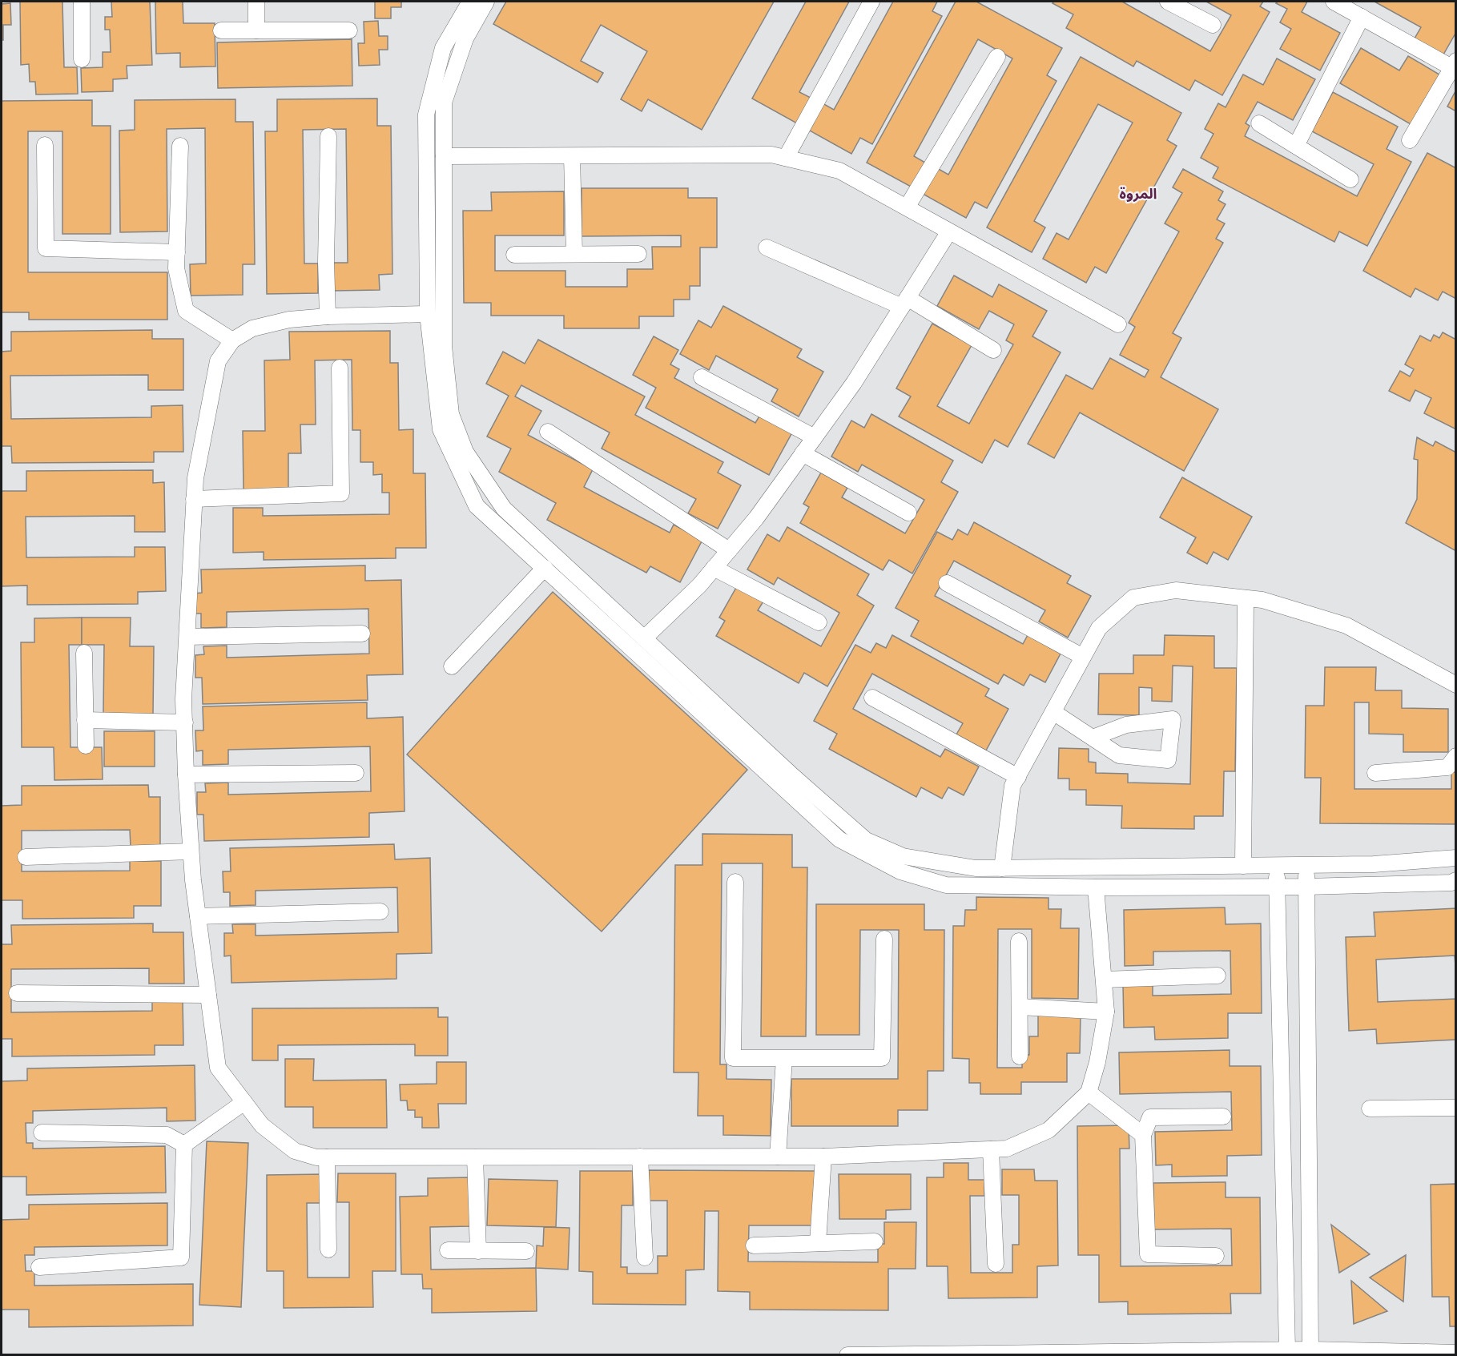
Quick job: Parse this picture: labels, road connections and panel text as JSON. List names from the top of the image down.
{
  "districts": ["المروة"]
}
